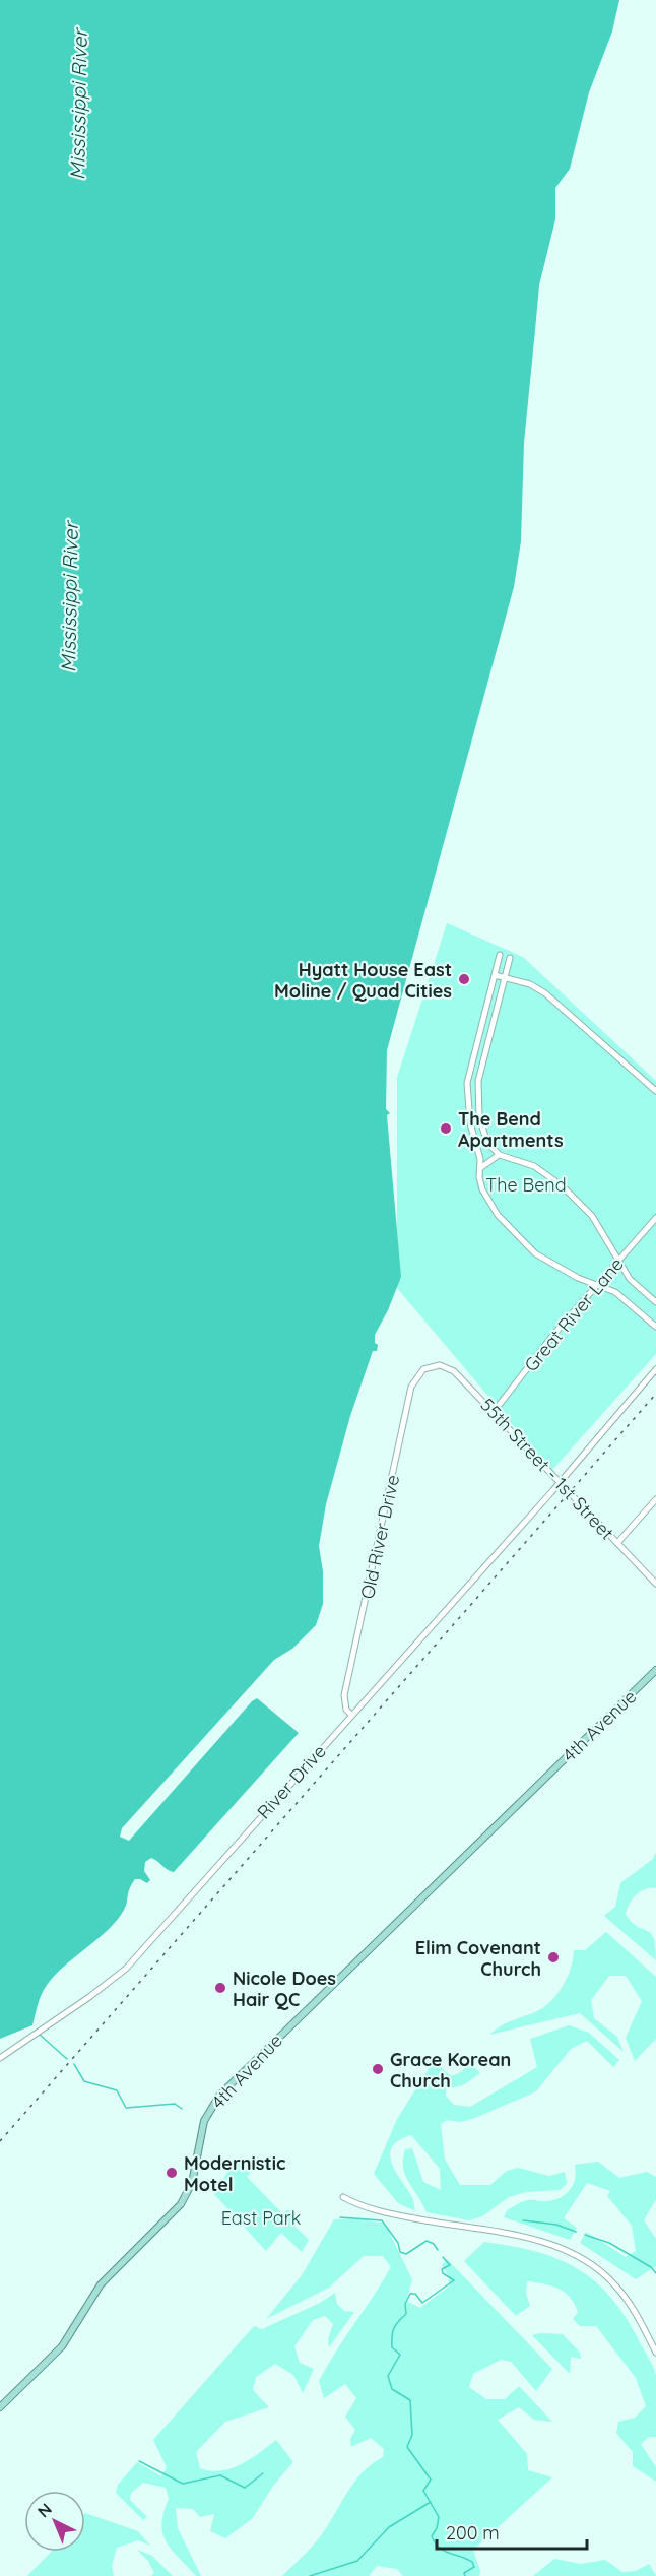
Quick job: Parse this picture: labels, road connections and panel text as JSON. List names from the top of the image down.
{
  "streets": {
    "main road": ["4th Avenue"],
    "street": [
      "Great River Lane",
      "55th Street - 1st Street",
      "Old River Drive",
      "River Drive"
    ]
  },
  "crossings": [
    ["Great River Lane", "55th Street - 1st Street"],
    ["55th Street - 1st Street", "Old River Drive"],
    ["55th Street - 1st Street", "River Drive"],
    ["Old River Drive", "River Drive"]
  ],
  "water": ["Mississippi River"],
  "parks": ["The Bend", "East Park"],
  "places": [
    "Hyatt House East Moline / Quad Cities",
    "The Bend Apartments",
    "Elim Covenant Church",
    "Nicole Does Hair QC",
    "Grace Korean Church",
    "Modernistic Motel"
  ],
  "scale_bar": "200 m",
  "north": "top left"
}
